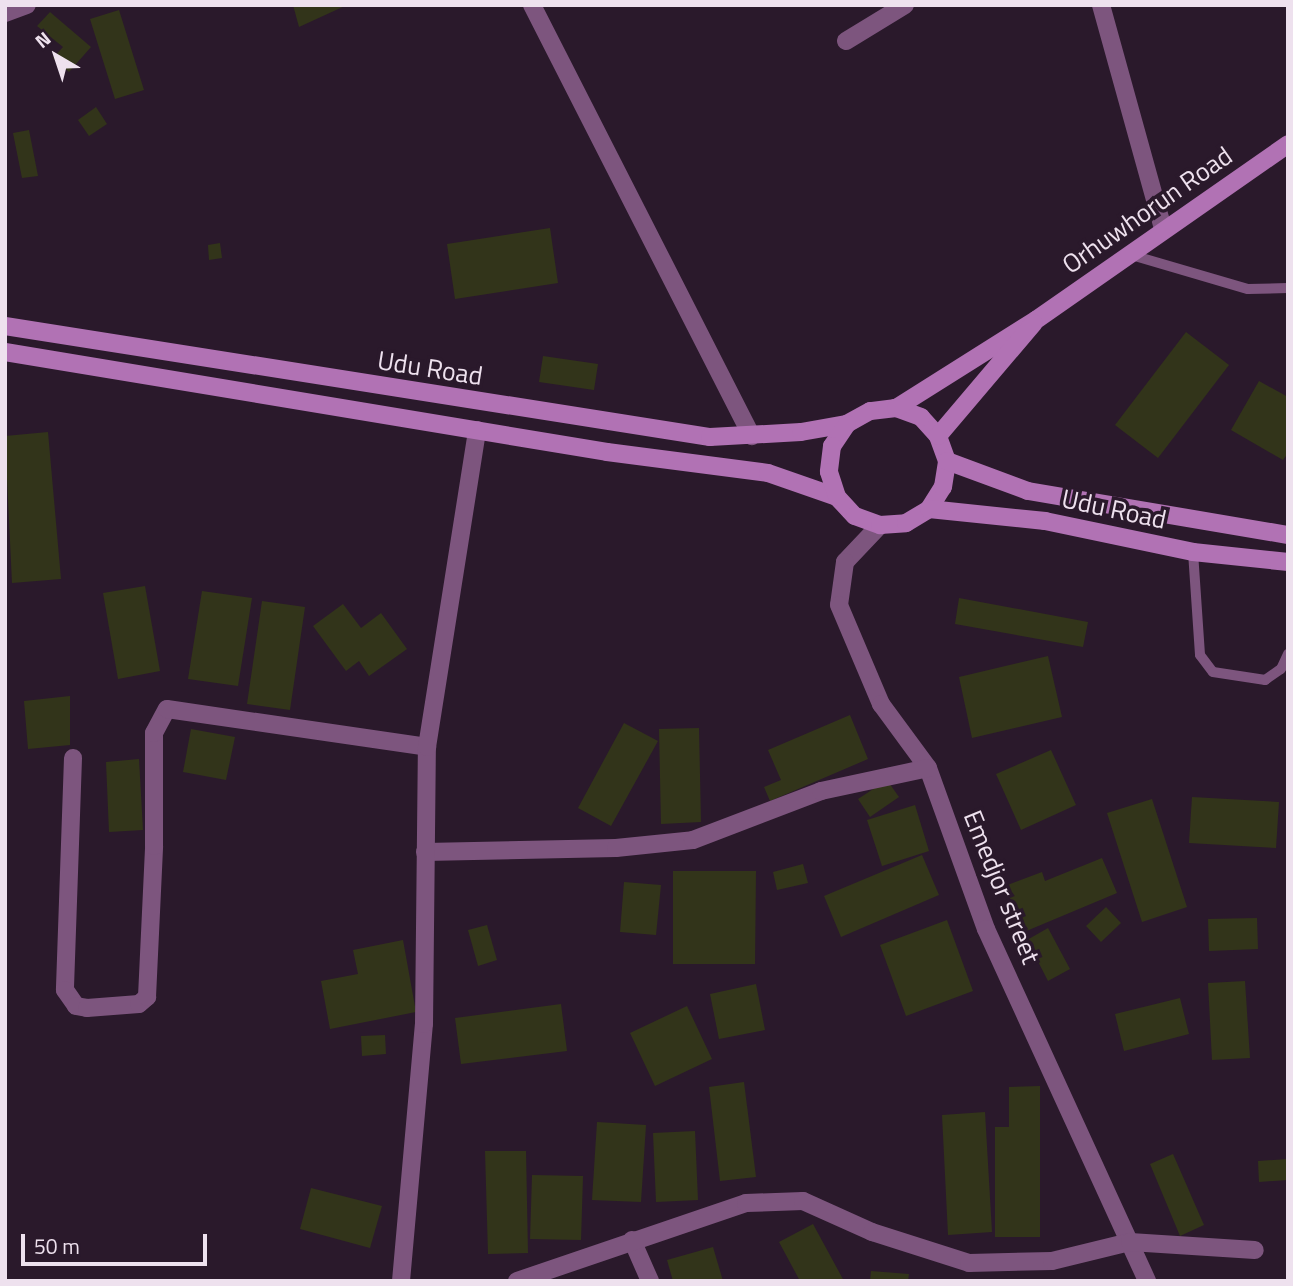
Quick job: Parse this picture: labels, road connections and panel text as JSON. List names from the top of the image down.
{
  "streets": {
    "main road": ["Orhuwhorun Road", "Udu Road"],
    "street": ["Emedjor street"]
  },
  "crossings": [
    ["Orhuwhorun Road", "Udu Road"],
    ["Orhuwhorun Road", "Emedjor street"],
    ["Udu Road", "Emedjor street"]
  ],
  "scale_bar": "50 m",
  "north": "top left"
}
